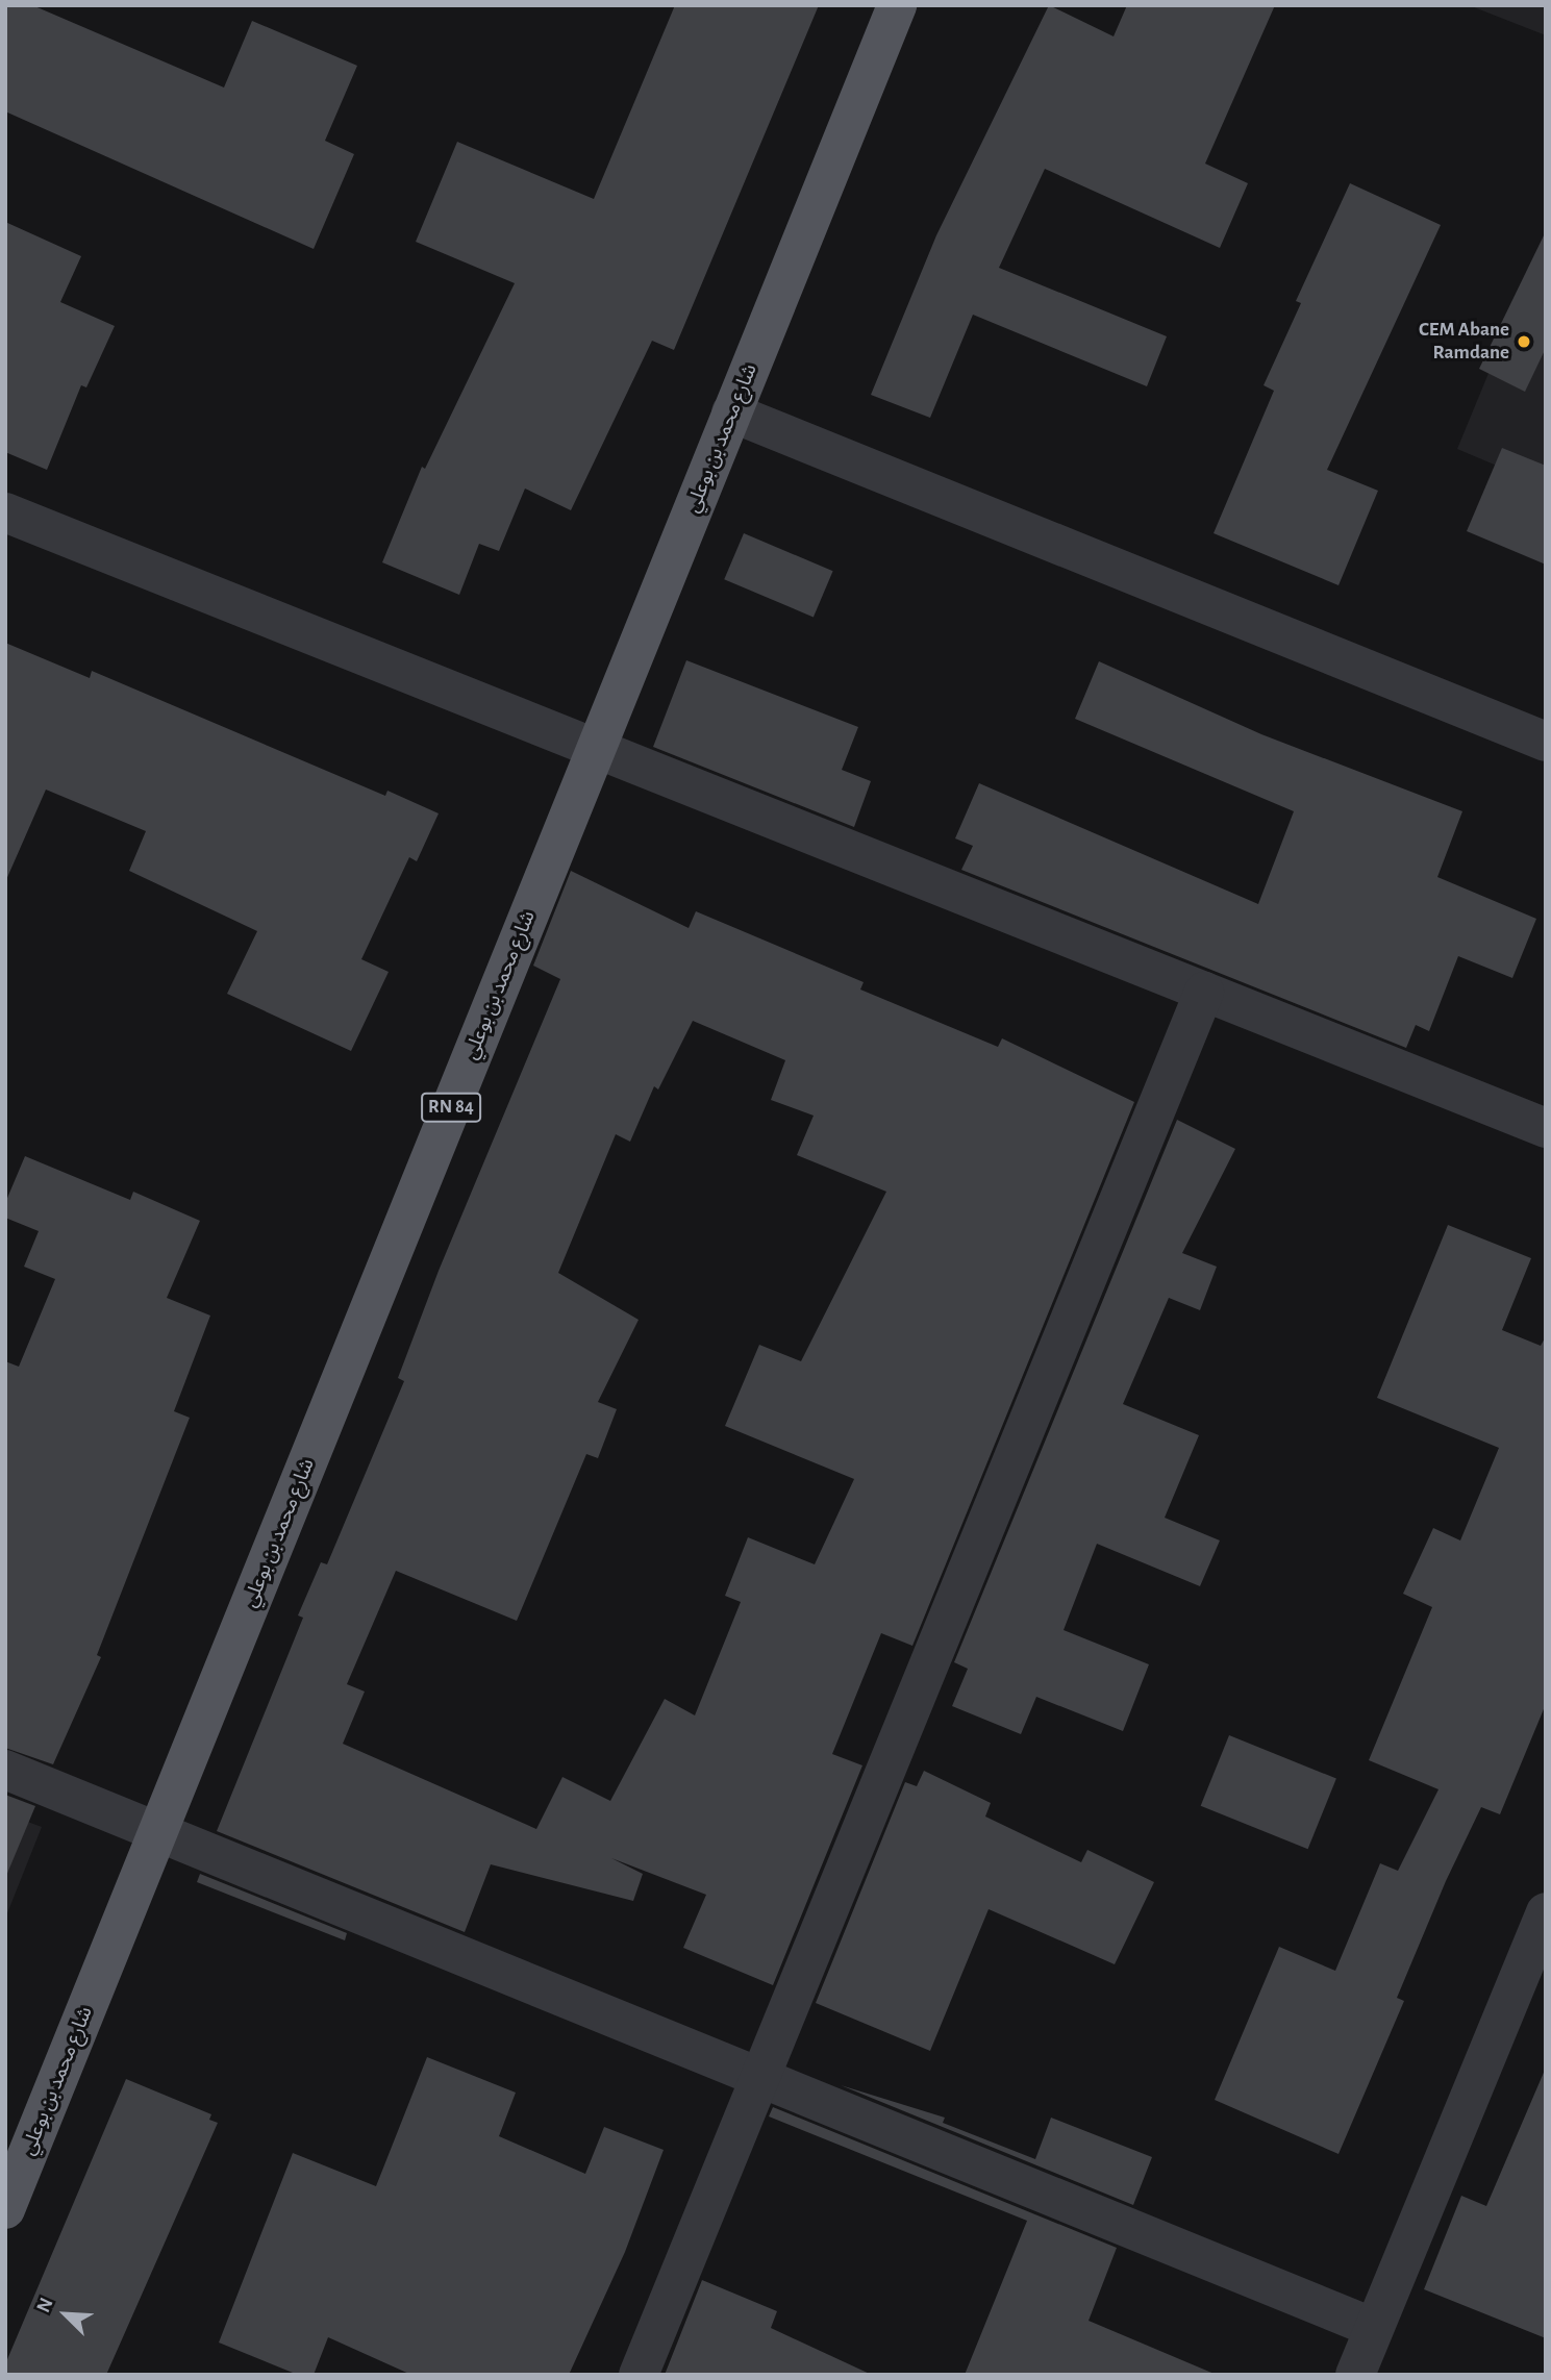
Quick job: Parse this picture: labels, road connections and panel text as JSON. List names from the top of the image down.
{
  "streets": {
    "main road": ["شارع محمد بن بوعلي", "RN 84"]
  },
  "places": ["CEM Abane Ramdane"],
  "north": "top left"
}
